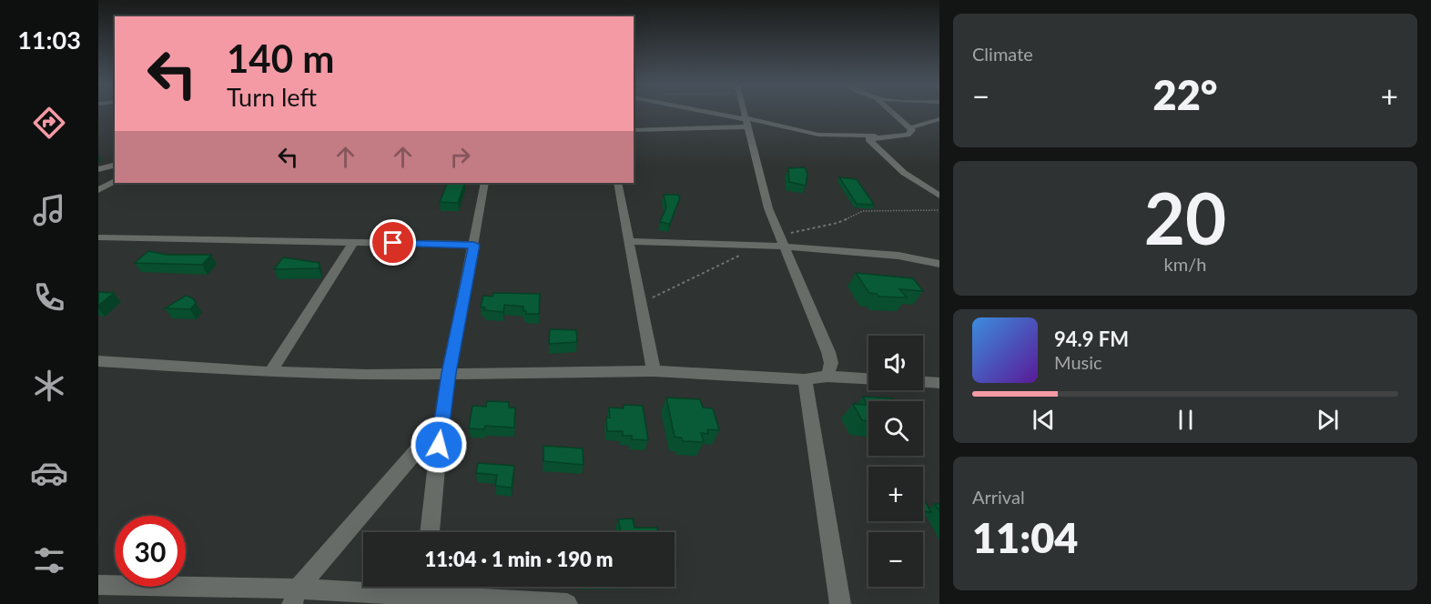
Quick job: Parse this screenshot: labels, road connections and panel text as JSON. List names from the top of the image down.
{
  "page": {
    "tabs": "11:03",
    "tile": [
      "Climate",
      ["20", "km/h"],
      ["Arrival", "11:04"]
    ],
    "turn": ["140 m", "Turn left"],
    "heat": ["−", "22°", "+"],
    "song": ["94.9 FM", "Music"],
    "map_buttons": ["+", "−"],
    "limit": "30",
    "trip": "11:04 · 1 min · 190 m"
  }
}
